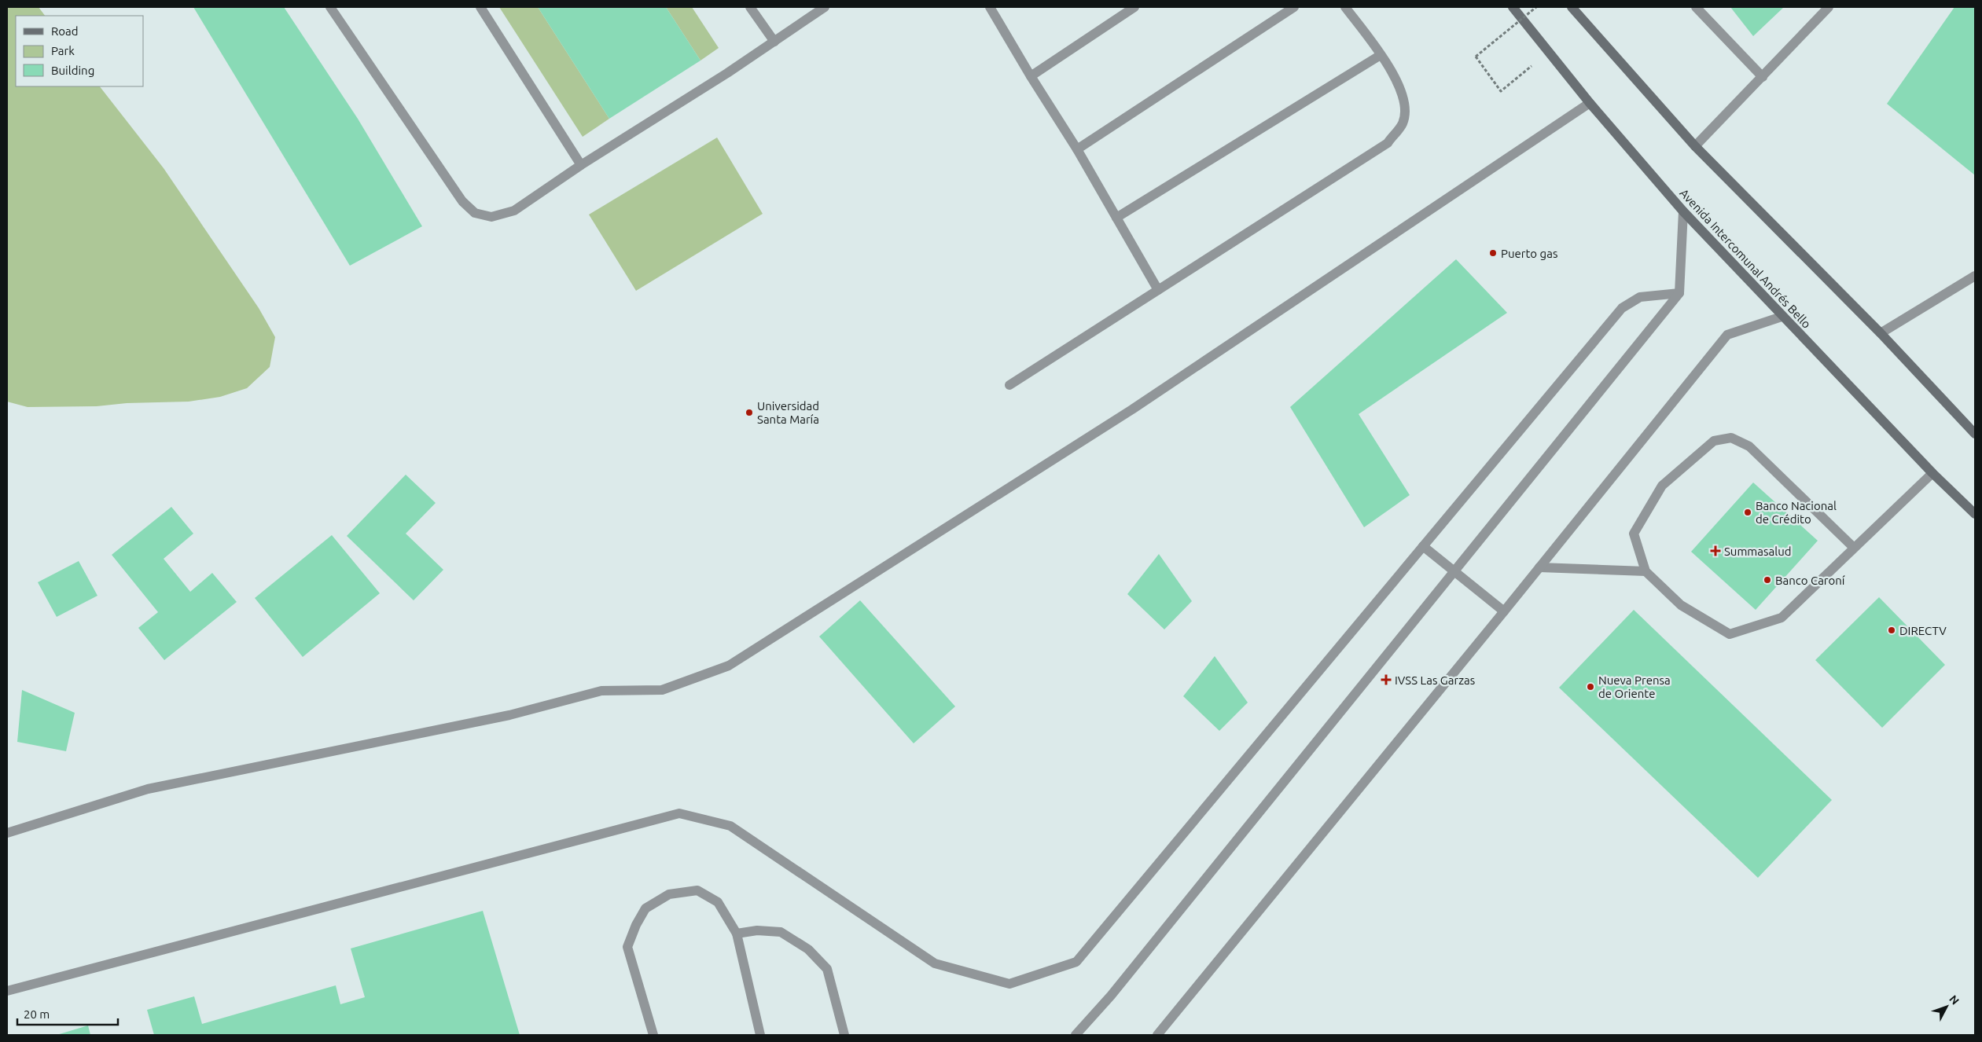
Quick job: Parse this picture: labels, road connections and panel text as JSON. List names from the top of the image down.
{
  "streets": {
    "main road": ["Avenida Intercomunal Andrés Bello"]
  },
  "places": {
    "other": [
      "Puerto gas",
      "Universidad Santa María",
      "Banco Nacional de Crédito",
      "Banco Caroní",
      "DIRECTV",
      "Nueva Prensa de Oriente"
    ],
    "health": ["Summasalud", "IVSS Las Garzas"]
  },
  "legend": ["Road", "Park", "Building"],
  "scale_bar": "20 m",
  "north": "top right"
}
